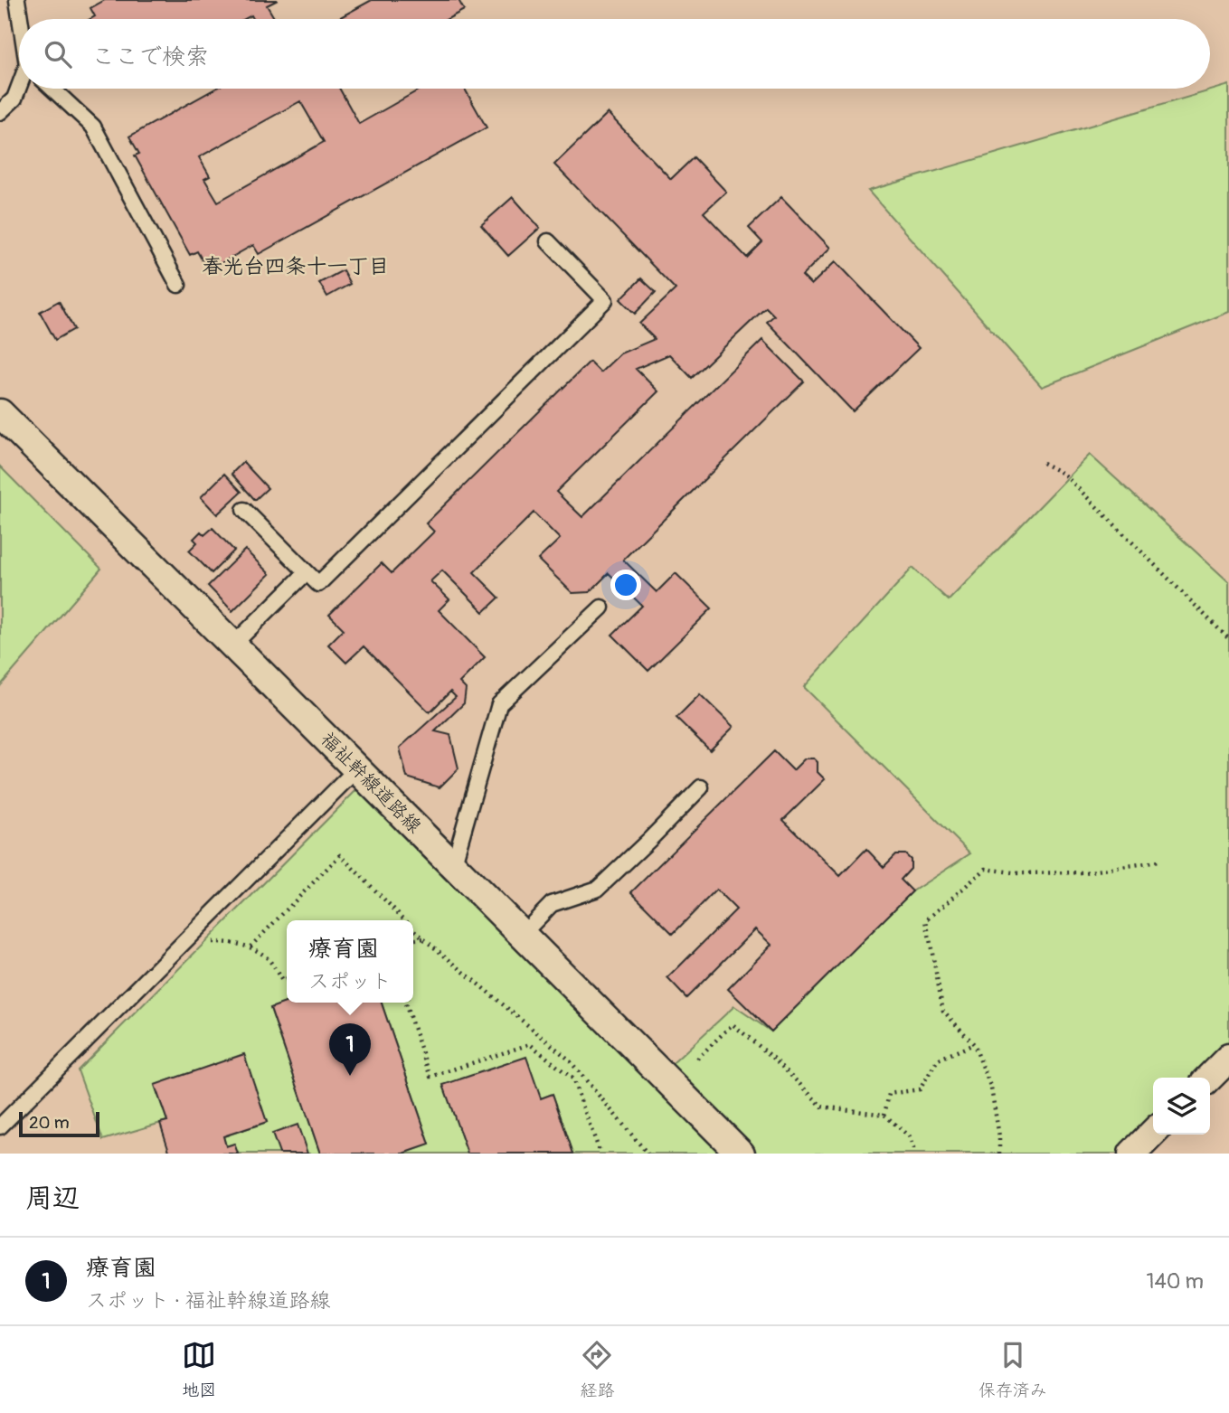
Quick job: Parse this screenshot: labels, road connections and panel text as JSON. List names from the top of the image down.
{
  "streets": {
    "street": ["福祉幹線道路線"]
  },
  "districts": ["春光台四条十一丁目"],
  "scale_bar": "20 m",
  "page": {
    "search": "ここで検索",
    "popup": ["療育園", "スポット"],
    "pins": "1",
    "scale": "20 m",
    "heading": "周辺",
    "list": [
      {
        "mark": "1",
        "name": "療育園",
        "note": "スポット · 福祉幹線道路線",
        "value": "140 m"
      }
    ],
    "nav": ["地図", "経路", "保存済み"]
  }
}
